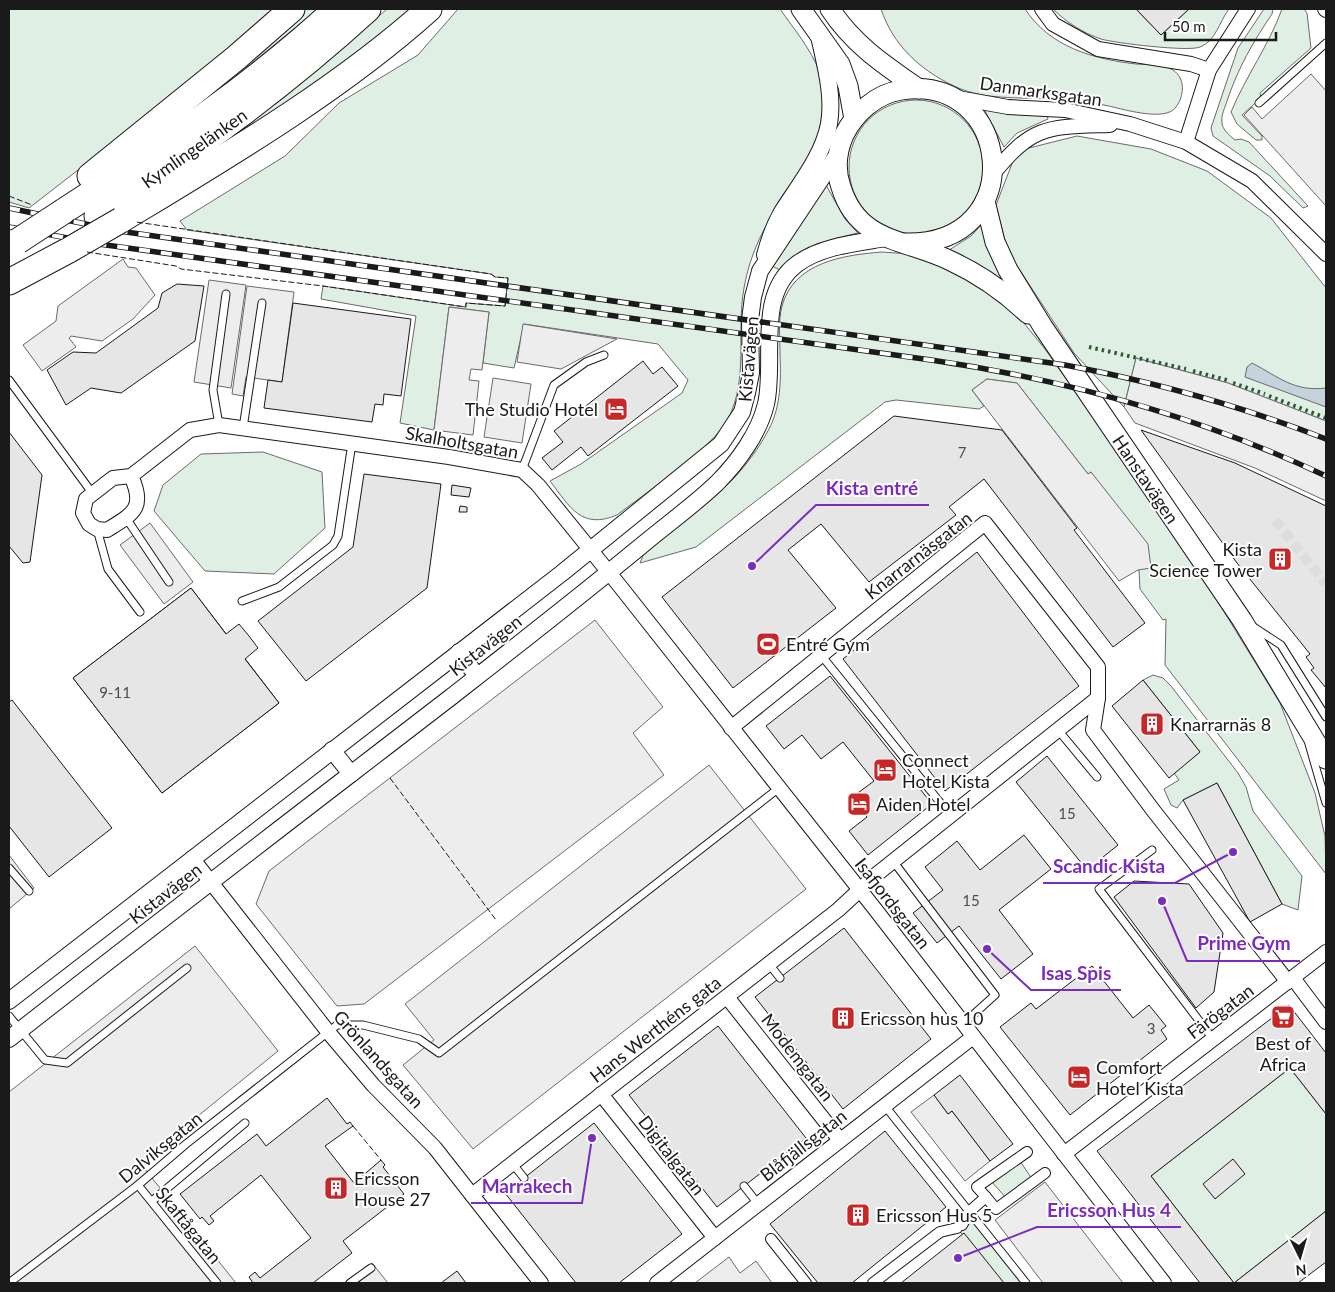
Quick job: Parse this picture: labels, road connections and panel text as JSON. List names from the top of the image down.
{
  "streets": {
    "highway": ["Kymlingelänken"],
    "main road": ["Hanstavägen"],
    "street": [
      "Danmarksgatan",
      "Kistavägen",
      "Skalholtsgatan",
      "Knarrarnäsgatan",
      "Isafjordsgatan",
      "Färögatan",
      "Hans Werthéns gata",
      "Modemgatan",
      "Grönlandsgatan",
      "Blåfjällsgatan",
      "Digitalgatan"
    ],
    "lane": ["Dalviksgatan", "Skaftågatan"]
  },
  "crossings": [
    ["Danmarksgatan", "Kistavägen"],
    ["Danmarksgatan", "Hanstavägen"],
    ["Kistavägen", "Skalholtsgatan"],
    ["Kistavägen", "Hanstavägen"],
    ["Kistavägen", "Isafjordsgatan"],
    ["Kistavägen", "Grönlandsgatan"],
    ["Skalholtsgatan", "Isafjordsgatan"],
    ["Knarrarnäsgatan", "Isafjordsgatan"],
    ["Knarrarnäsgatan", "Färögatan"],
    ["Isafjordsgatan", "Färögatan"],
    ["Isafjordsgatan", "Hans Werthéns gata"],
    ["Isafjordsgatan", "Blåfjällsgatan"],
    ["Isafjordsgatan", "Dalviksgatan"],
    ["Hans Werthéns gata", "Modemgatan"],
    ["Hans Werthéns gata", "Grönlandsgatan"],
    ["Hans Werthéns gata", "Digitalgatan"],
    ["Modemgatan", "Blåfjällsgatan"],
    ["Grönlandsgatan", "Dalviksgatan"],
    ["Blåfjällsgatan", "Digitalgatan"],
    ["Dalviksgatan", "Skaftågatan"]
  ],
  "places": {
    "hotel": [
      "The Studio Hotel",
      "Connect Hotel Kista",
      "Aiden Hotel",
      "Comfort Hotel Kista"
    ],
    "building": [
      "Kista Science Tower",
      "Knarrarnäs 8",
      "Ericsson hus 10",
      "Ericsson House 27",
      "Ericsson Hus 5"
    ],
    "other": [
      "Kista entré",
      "Scandic Kista",
      "Prime Gym",
      "Isas Spis",
      "Marrakech",
      "Ericsson Hus 4"
    ],
    "sports": ["Entré Gym"],
    "supermarket": ["Best of Africa"]
  },
  "house_numbers": [
    "7",
    "9-11",
    "15",
    "15",
    "3"
  ],
  "scale_bar": "50 m",
  "north": "bottom"
}
